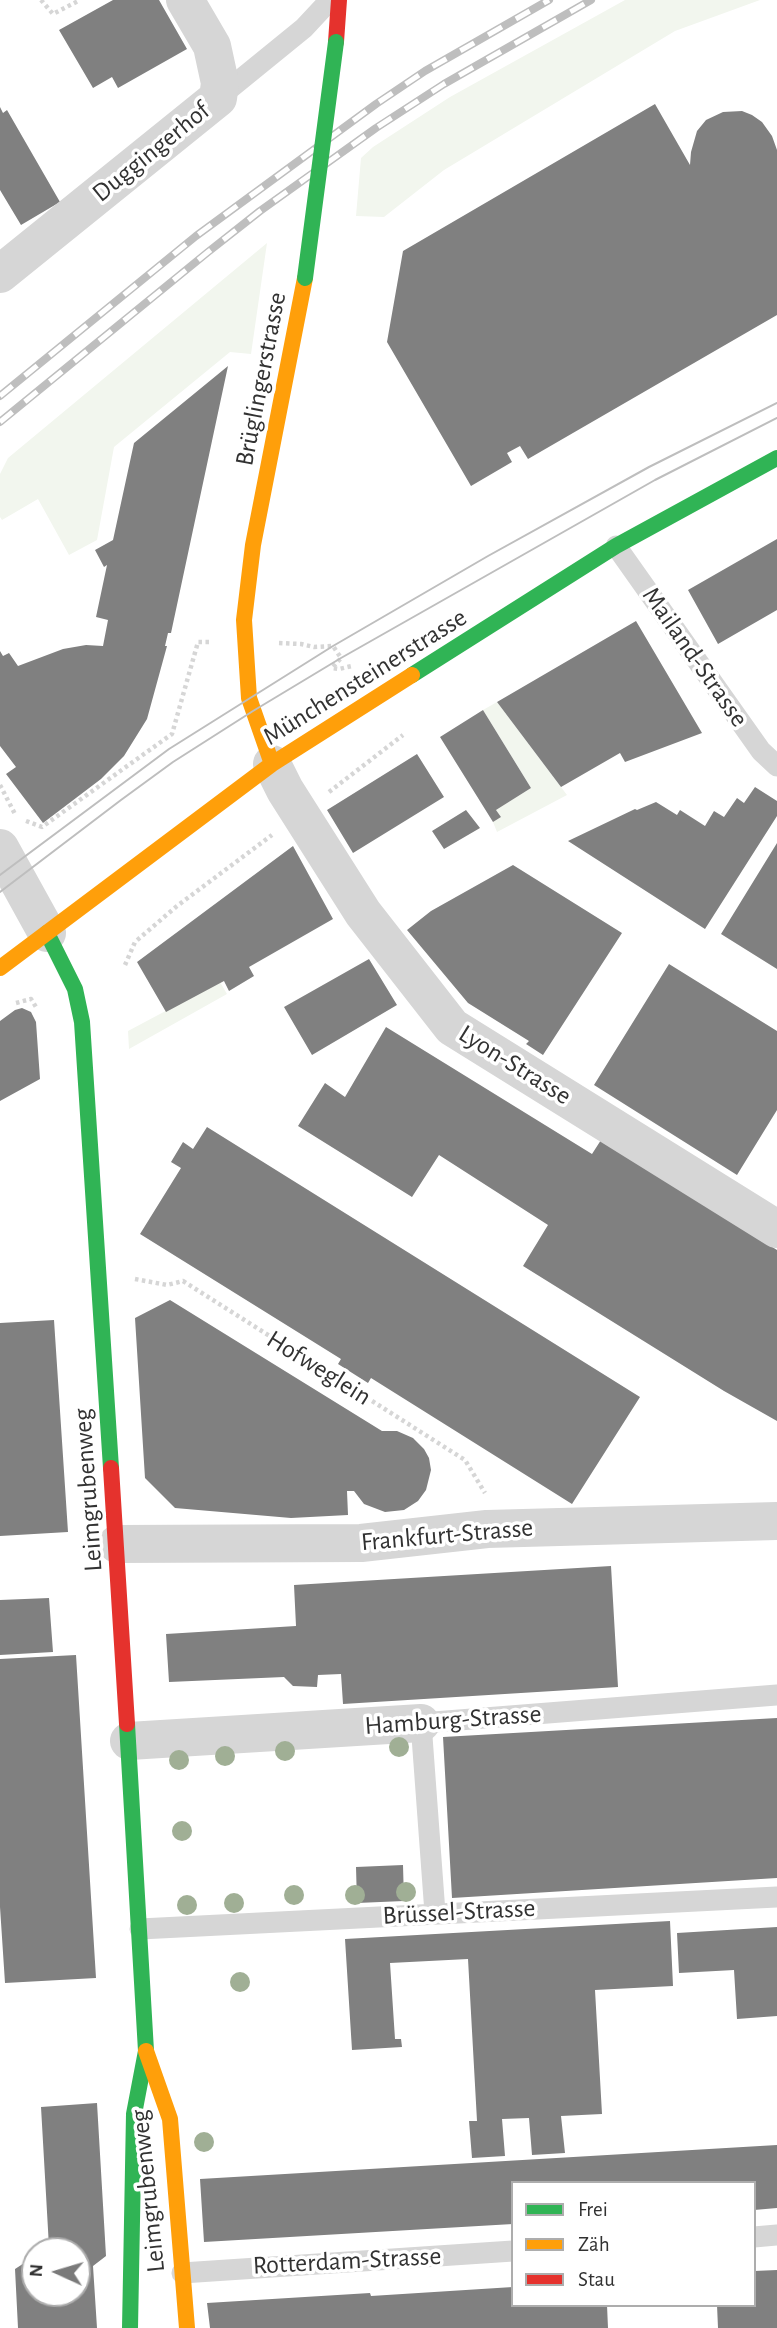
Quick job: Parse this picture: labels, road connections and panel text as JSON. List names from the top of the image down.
{
  "streets": {
    "main road": ["Brüglingerstrasse", "Münchensteinerstrasse", "Leimgrubenweg"],
    "street": [
      "Duggingerhof",
      "Lyon-Strasse",
      "Frankfurt-Strasse",
      "Hamburg-Strasse"
    ],
    "lane": ["Mailand-Strasse", "Brüssel-Strasse", "Rotterdam-Strasse"],
    "path": ["Hofweglein"]
  },
  "crossings": [
    ["Brüglingerstrasse", "Münchensteinerstrasse"],
    ["Brüglingerstrasse", "Lyon-Strasse"],
    ["Mailand-Strasse", "Münchensteinerstrasse"],
    ["Münchensteinerstrasse", "Lyon-Strasse"],
    ["Münchensteinerstrasse", "Leimgrubenweg"],
    ["Hofweglein", "Leimgrubenweg"],
    ["Hofweglein", "Frankfurt-Strasse"],
    ["Leimgrubenweg", "Frankfurt-Strasse"],
    ["Leimgrubenweg", "Hamburg-Strasse"],
    ["Leimgrubenweg", "Brüssel-Strasse"],
    ["Leimgrubenweg", "Rotterdam-Strasse"]
  ],
  "legend": ["Frei", "Zäh", "Stau"],
  "north": "left"
}
